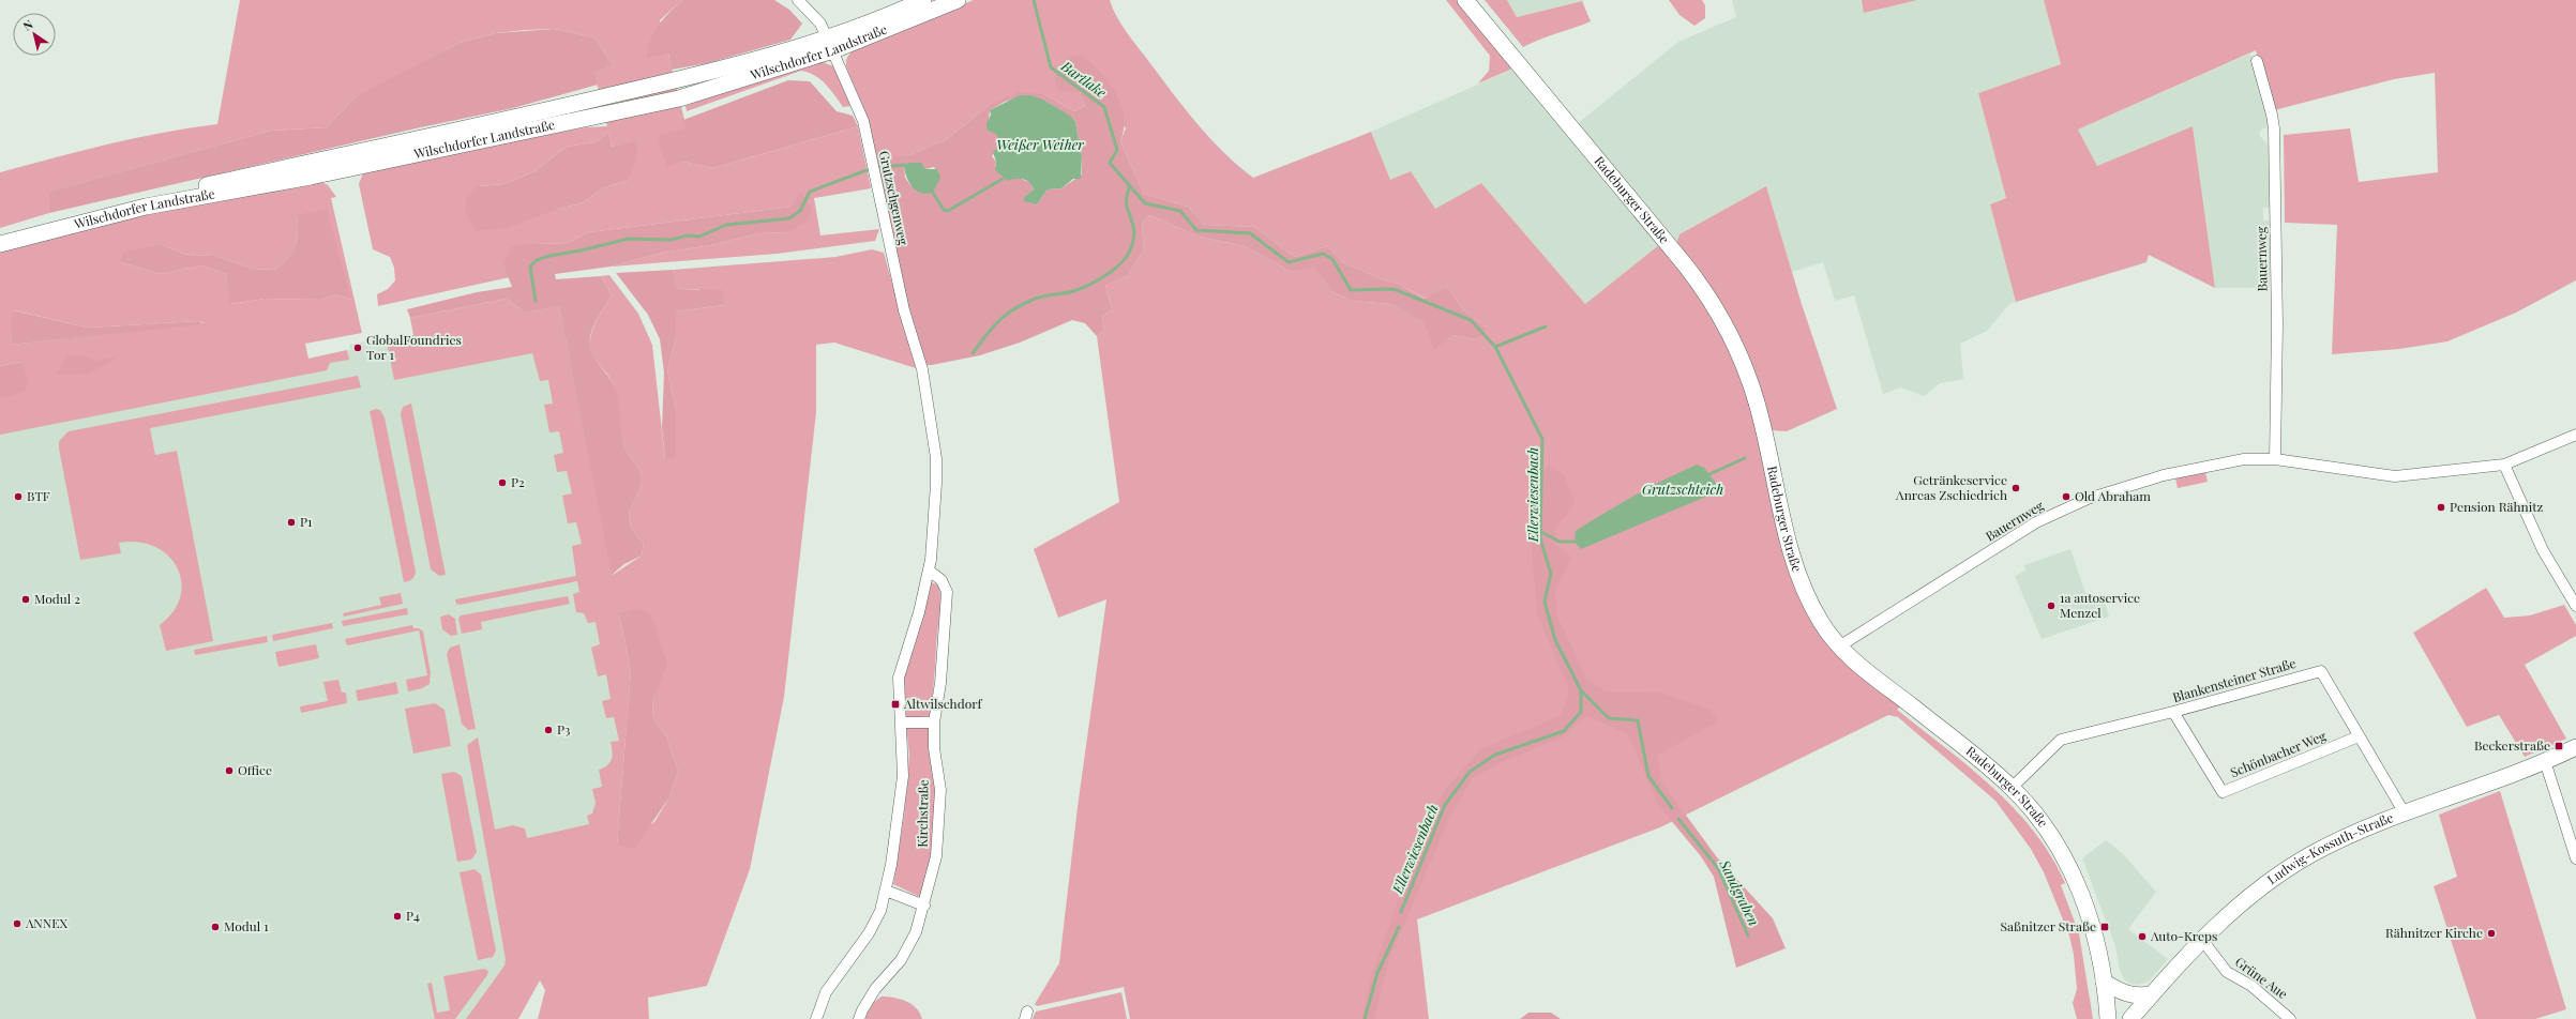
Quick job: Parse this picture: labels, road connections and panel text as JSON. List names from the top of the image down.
{
  "streets": {
    "main road": ["Wilschdorfer Landstraße", "Radeburger Straße", "Ludwig-Kossuth-Straße"],
    "street": [
      "Grutzschgenweg",
      "Bauernweg",
      "Blankensteiner Straße",
      "Schönbacher Weg",
      "Kirchstraße",
      "Grüne Aue"
    ]
  },
  "crossings": [
    ["Wilschdorfer Landstraße", "Grutzschgenweg"],
    ["Grutzschgenweg", "Kirchstraße"],
    ["Radeburger Straße", "Bauernweg"],
    ["Radeburger Straße", "Blankensteiner Straße"],
    ["Blankensteiner Straße", "Schönbacher Weg"],
    ["Blankensteiner Straße", "Ludwig-Kossuth-Straße"],
    ["Ludwig-Kossuth-Straße", "Grüne Aue"]
  ],
  "water": [
    "Bartlake",
    "Weißer Weiher",
    "Grutzschteich",
    "Ellerwiesenbach",
    "Sandgraben"
  ],
  "places": {
    "other": [
      "GlobalFoundries Tor 1",
      "P2",
      "Getränkeservice Anreas Zschiedrich",
      "BTF",
      "Old Abraham",
      "Pension Rähnitz",
      "P1",
      "Modul 2",
      "1a autoservice Menzel",
      "P3",
      "Office",
      "P4",
      "ANNEX",
      "Modul 1",
      "Rähnitzer Kirche",
      "Auto-Kreps"
    ],
    "transit": ["Altwilschdorf", "Beckerstraße", "Saßnitzer Straße"]
  },
  "north": "top left"
}
